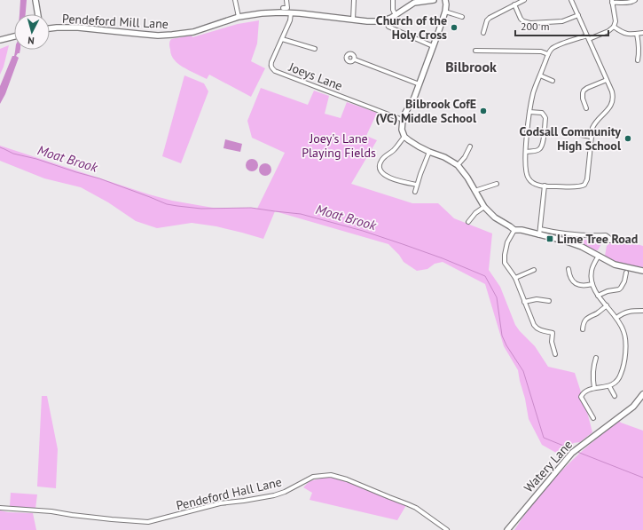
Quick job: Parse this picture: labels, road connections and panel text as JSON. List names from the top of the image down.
{
  "streets": {
    "street": [
      "Pendeford Mill Lane",
      "Joeys Lane",
      "Watery Lane",
      "Pendeford Hall Lane"
    ]
  },
  "crossings": [
    ["Pendeford Mill Lane", "Joeys Lane"]
  ],
  "districts": ["Bilbrook"],
  "water": ["Moat Brook"],
  "parks": ["Joey's Lane Playing Fields"],
  "places": {
    "other": ["Church of the Holy Cross", "Bilbrook CofE (VC) Middle School", "Codsall Community High School"],
    "transit": ["Lime Tree Road"]
  },
  "scale_bar": "200 m",
  "north": "bottom"
}
